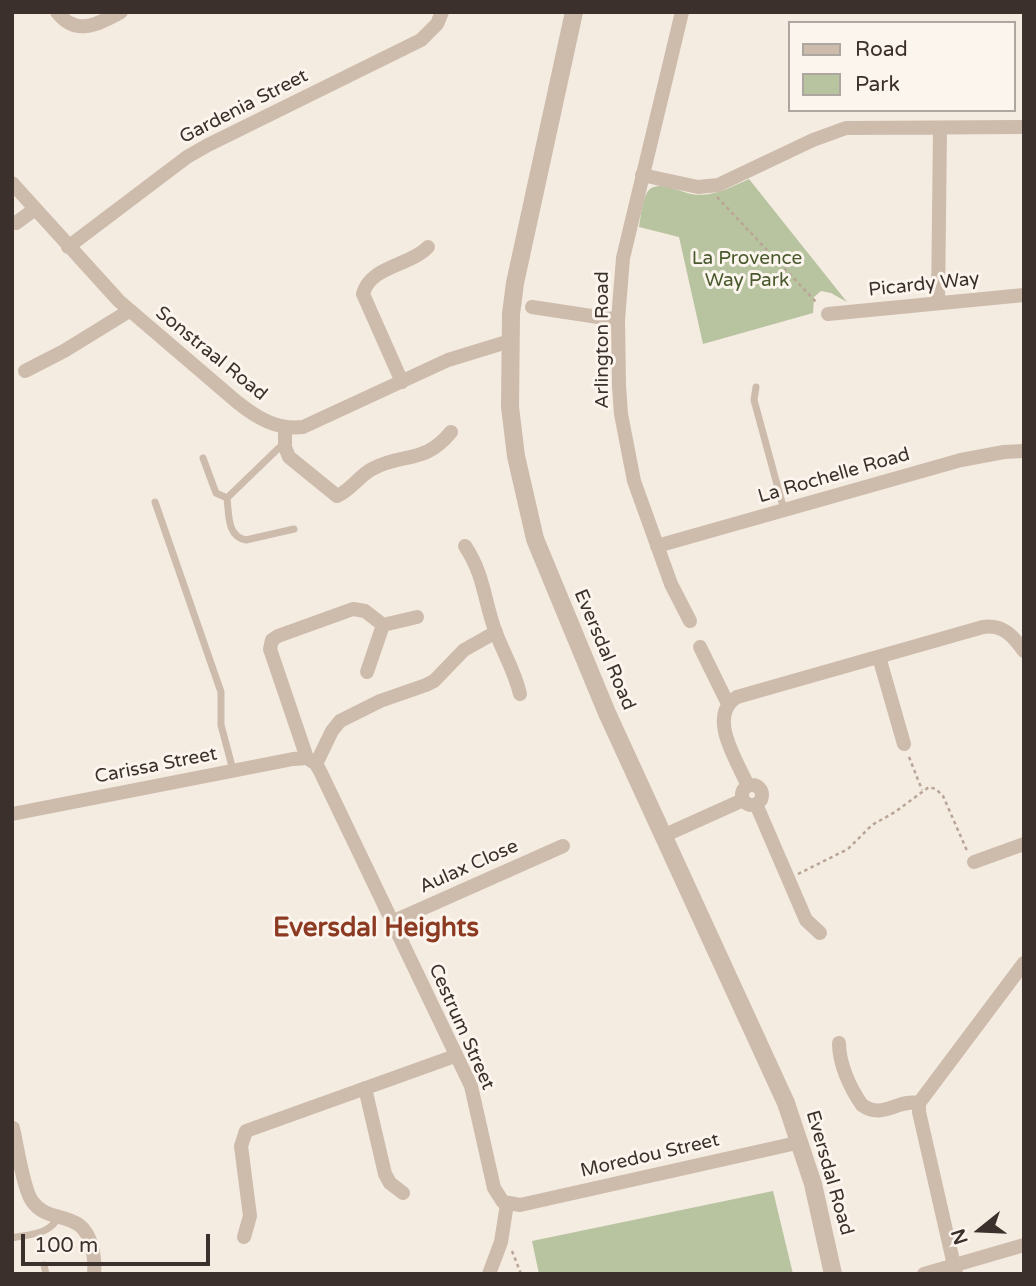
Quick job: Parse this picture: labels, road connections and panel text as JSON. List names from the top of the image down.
{
  "streets": {
    "street": [
      "Gardenia Street",
      "Picardy Way",
      "Arlington Road",
      "Sonstraal Road",
      "La Rochelle Road",
      "Eversdal Road",
      "Carissa Street",
      "Aulax Close",
      "Cestrum Street",
      "Moredou Street"
    ]
  },
  "crossings": [
    ["Gardenia Street", "Sonstraal Road"],
    ["Arlington Road", "La Rochelle Road"],
    ["Eversdal Road", "Moredou Street"],
    ["Carissa Street", "Cestrum Street"],
    ["Aulax Close", "Cestrum Street"],
    ["Cestrum Street", "Moredou Street"]
  ],
  "districts": ["Eversdal Heights"],
  "parks": ["La Provence Way Park"],
  "legend": ["Road", "Park"],
  "scale_bar": "100 m",
  "north": "left"
}
